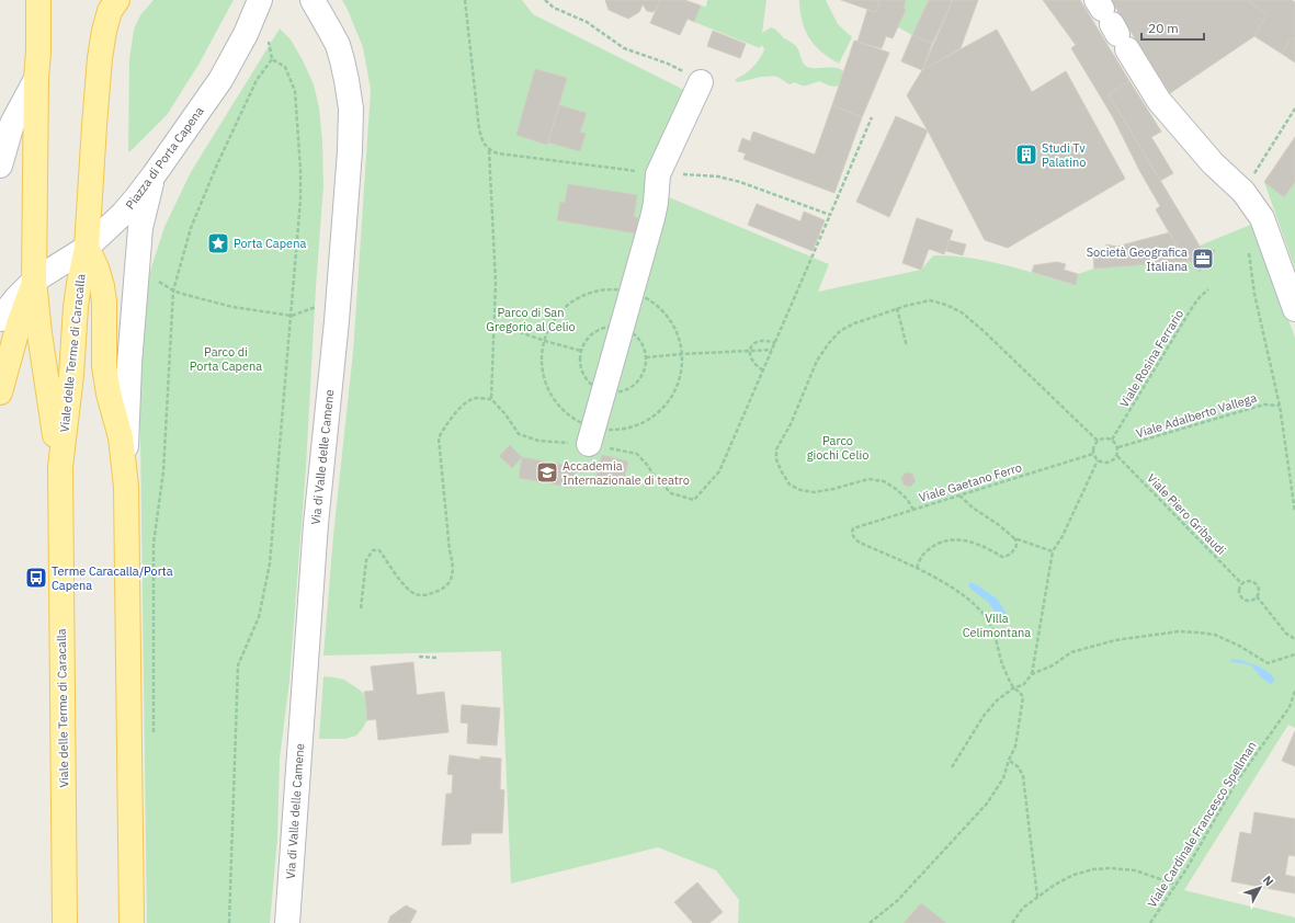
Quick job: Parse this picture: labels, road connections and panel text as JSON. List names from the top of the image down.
{
  "streets": {
    "main road": ["Viale delle Terme di Caracalla"],
    "street": ["Piazza di Porta Capena", "Via di Valle delle Camene"],
    "path": [
      "Viale Rosina Ferrario",
      "Viale Adalberto Vallega",
      "Viale Gaetano Ferro",
      "Viale Piero Gribaudi",
      "Viale Cardinale Francesco Spellman"
    ]
  },
  "crossings": [
    ["Piazza di Porta Capena", "Viale delle Terme di Caracalla"],
    ["Viale Rosina Ferrario", "Viale Adalberto Vallega"],
    ["Viale Rosina Ferrario", "Viale Gaetano Ferro"],
    ["Viale Rosina Ferrario", "Viale Piero Gribaudi"],
    ["Viale Adalberto Vallega", "Viale Gaetano Ferro"],
    ["Viale Adalberto Vallega", "Viale Piero Gribaudi"],
    ["Viale Gaetano Ferro", "Viale Piero Gribaudi"]
  ],
  "parks": [
    "Parco di San Gregorio al Celio",
    "Parco di Porta Capena",
    "Parco giochi Celio",
    "Villa Celimontana"
  ],
  "places": {
    "building": ["Studi Tv Palatino"],
    "place": ["Porta Capena"],
    "office": ["Società Geografica Italiana"],
    "school or university": ["Accademia Internazionale di teatro"],
    "bus stop": ["Terme Caracalla/Porta Capena"]
  },
  "scale_bar": "20 m",
  "north": "top right"
}
